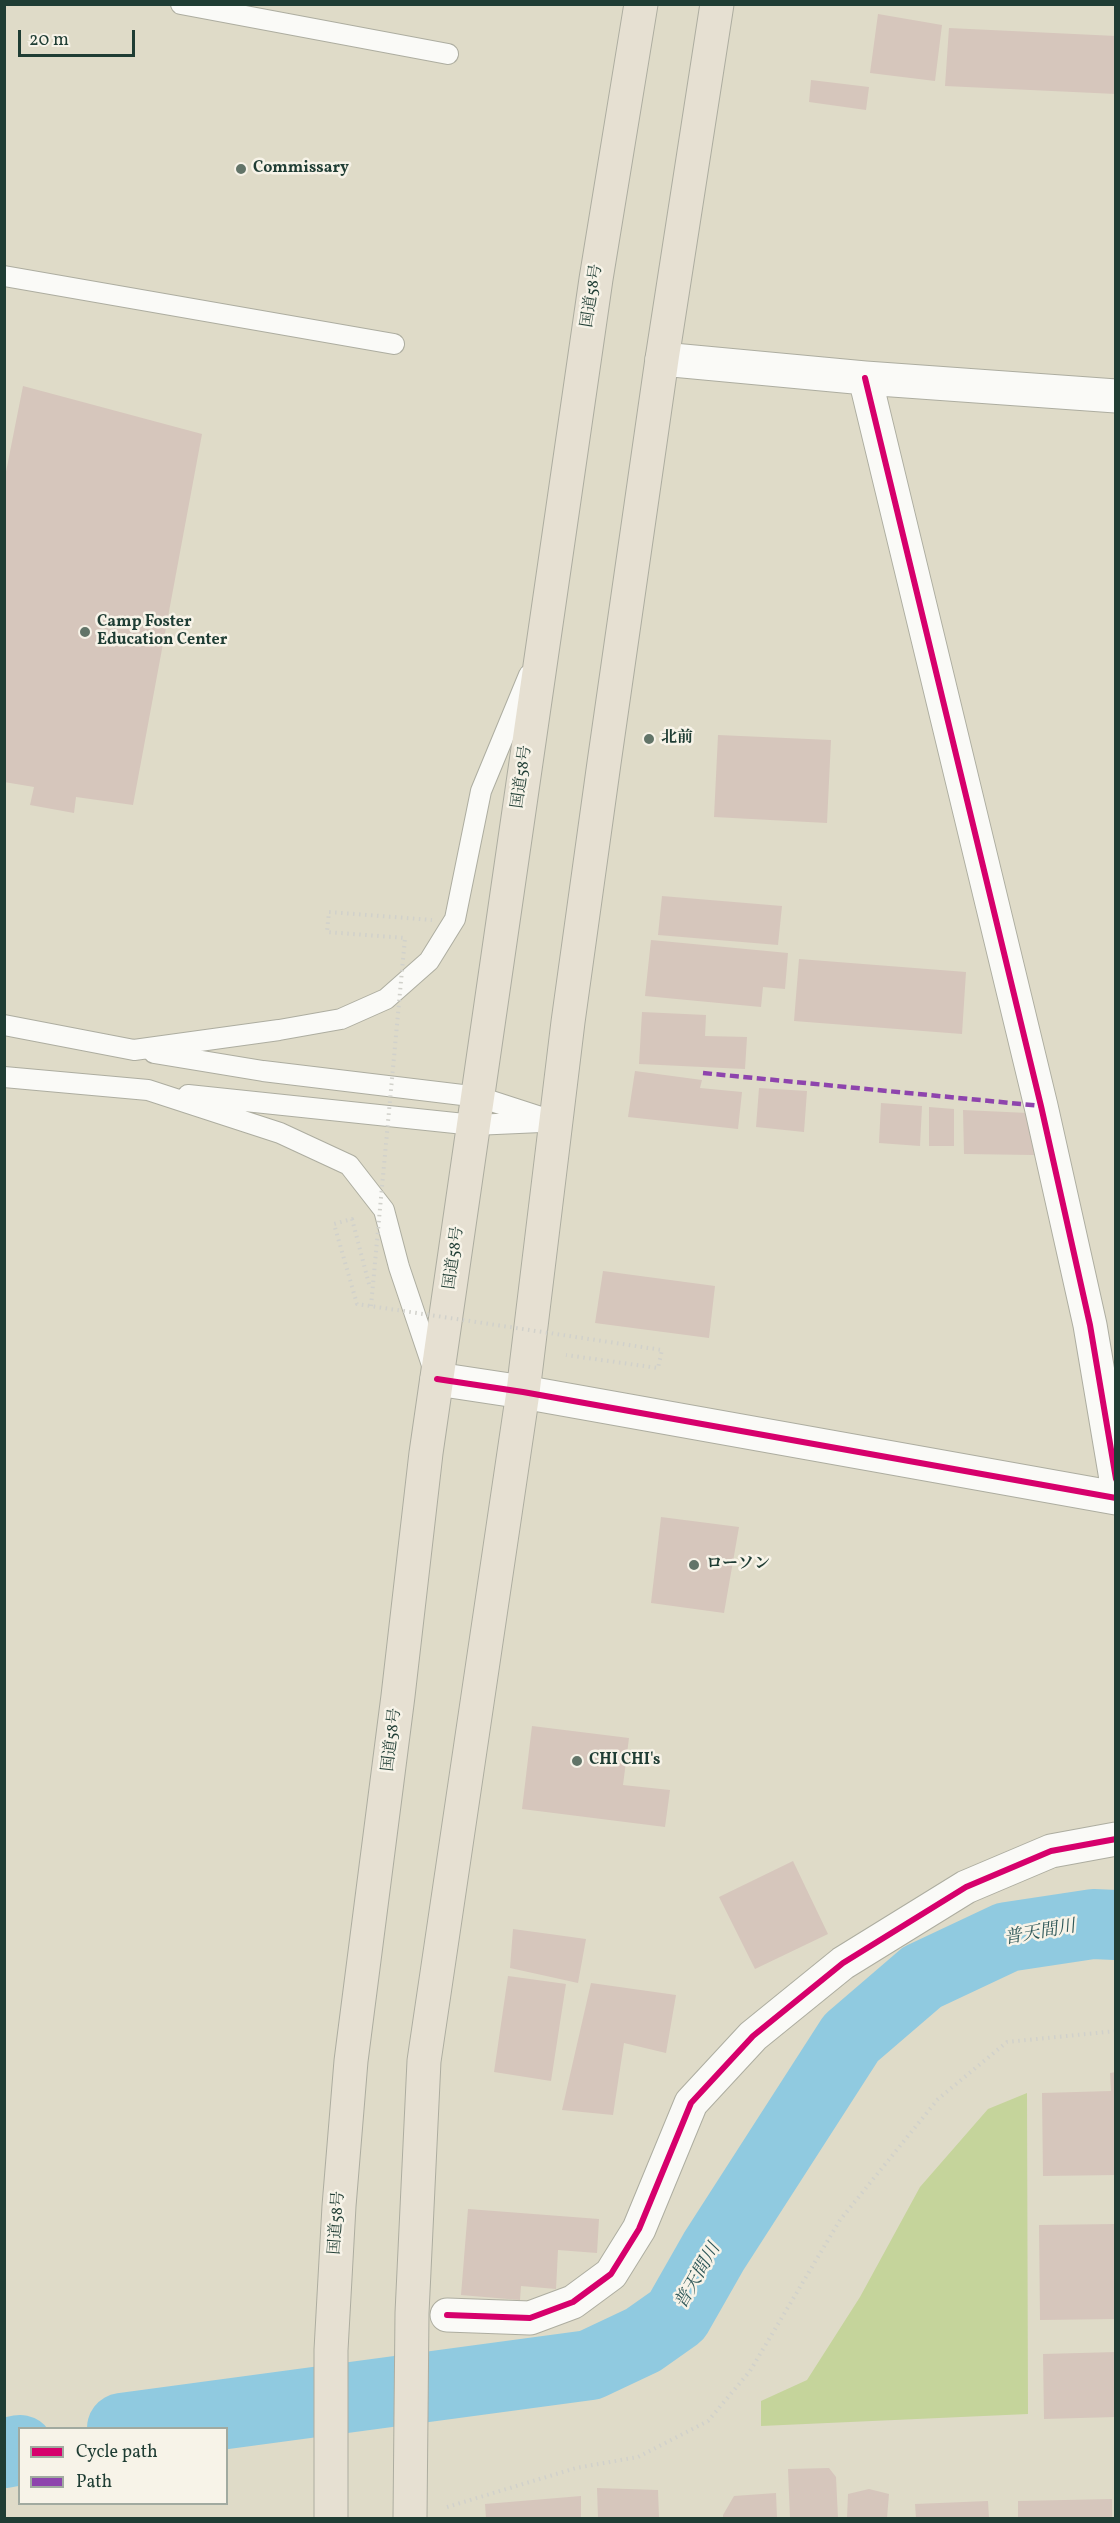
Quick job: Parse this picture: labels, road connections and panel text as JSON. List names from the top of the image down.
{
  "streets": {
    "highway": ["国道58号"]
  },
  "water": ["普天間川"],
  "places": [
    "Commissary",
    "Camp Foster Education Center",
    "北前",
    "ローソン",
    "CHI CHI's"
  ],
  "legend": ["Cycle path", "Path"],
  "scale_bar": "20 m"
}
